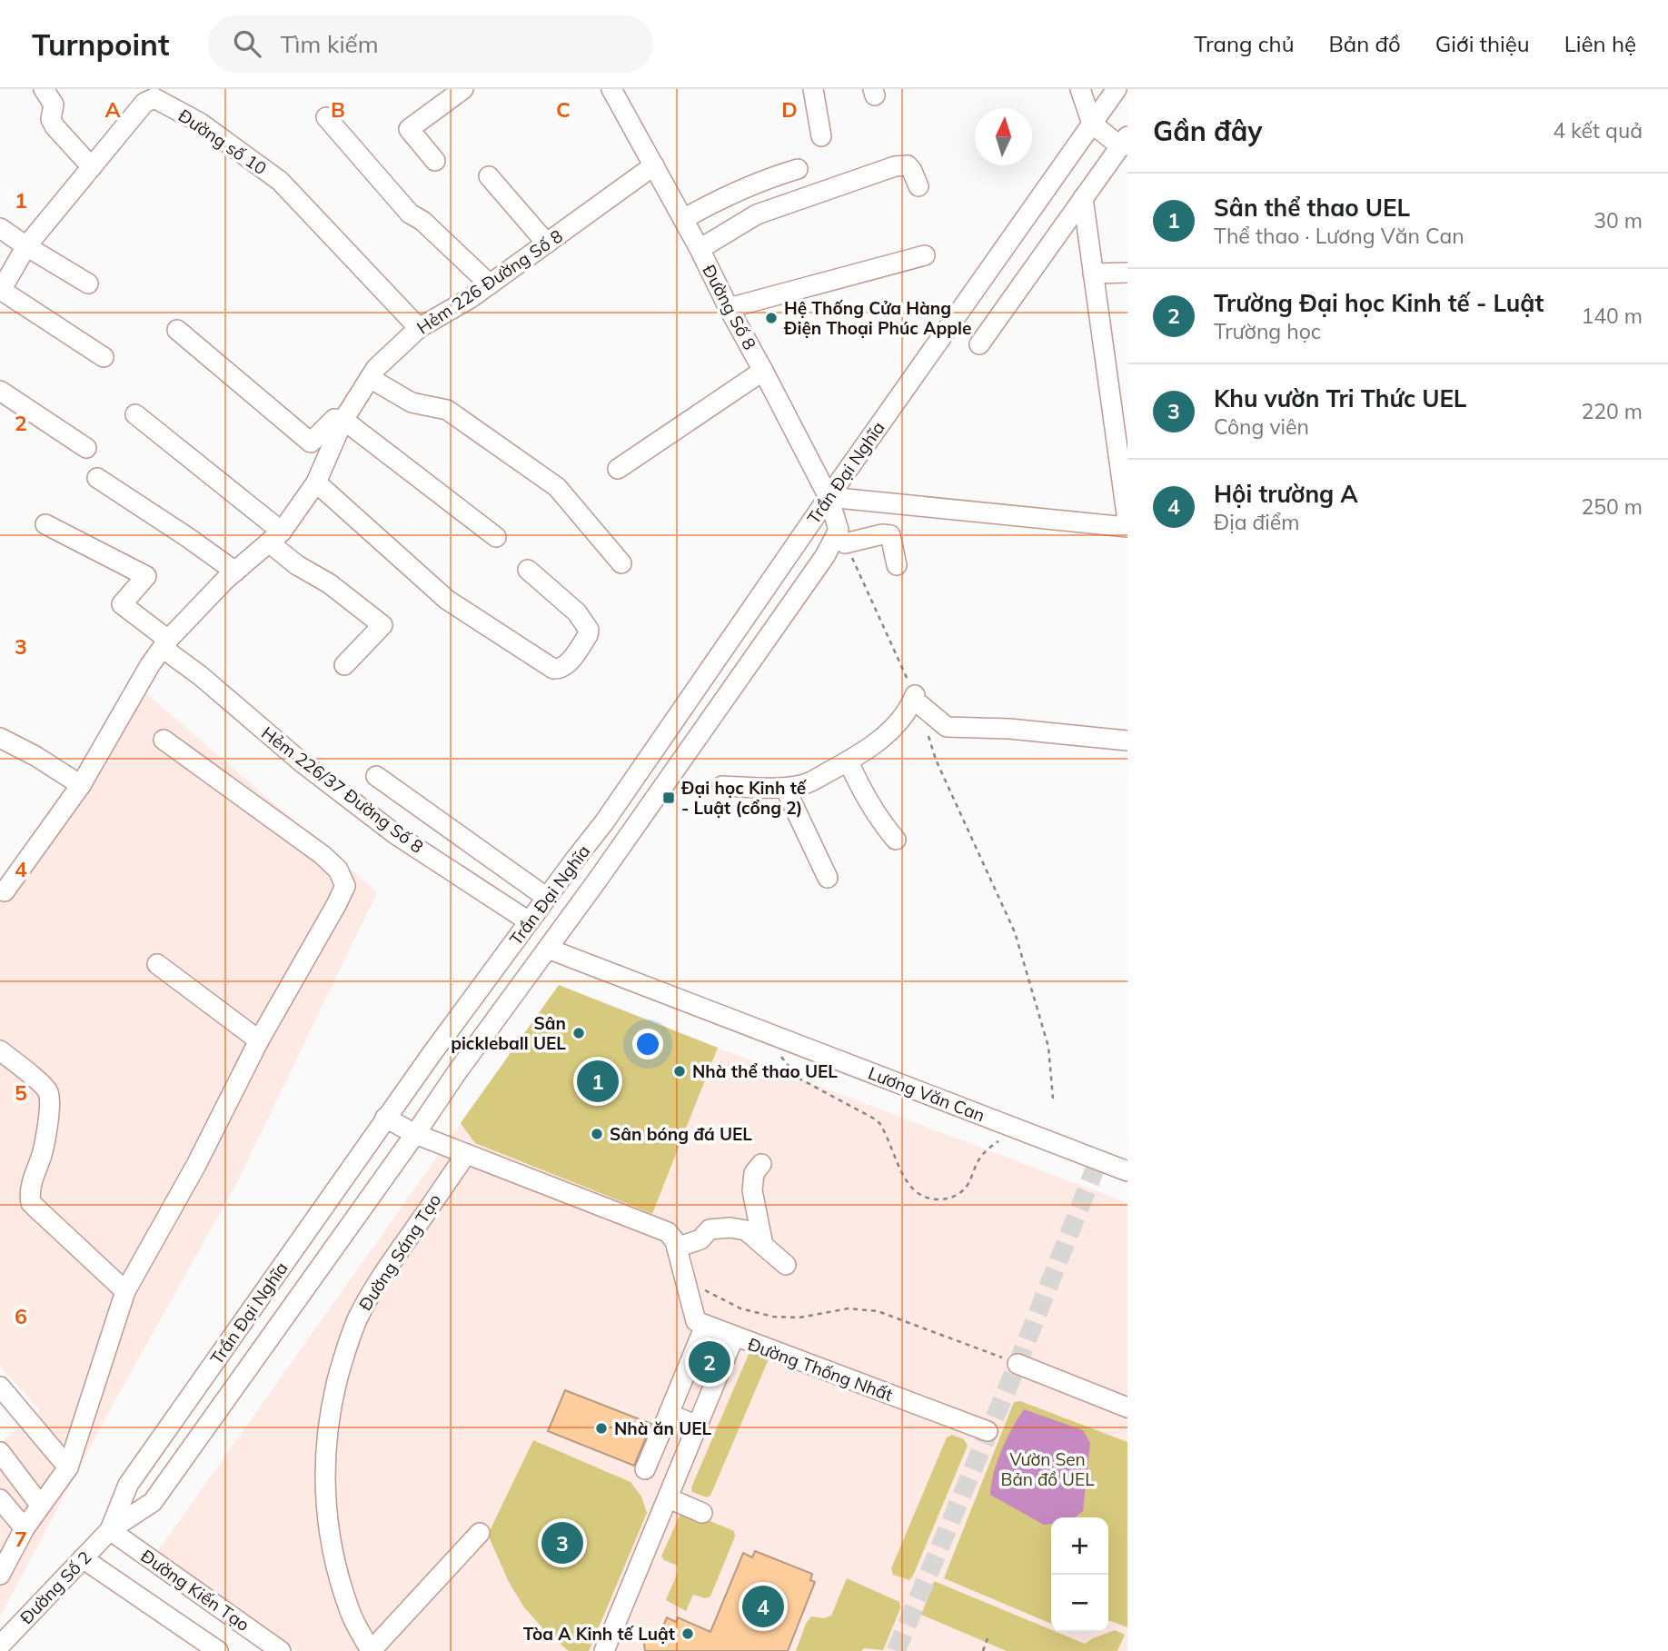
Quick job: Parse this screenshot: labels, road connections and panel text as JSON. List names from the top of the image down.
{
  "streets": {
    "street": [
      "Đường số 10",
      "Hẻm 226 Đường Số 8",
      "Đường Số 8",
      "Trần Đại Nghĩa",
      "Hẻm 226/37 Đường Số 8",
      "Lương Văn Can",
      "Đường Sáng Tạo",
      "Đường Thống Nhất",
      "Đường Số 2",
      "Đường Kiến Tạo"
    ]
  },
  "crossings": [
    ["Đường số 10", "Hẻm 226 Đường Số 8"],
    ["Hẻm 226 Đường Số 8", "Đường Số 8"],
    ["Hẻm 226 Đường Số 8", "Hẻm 226/37 Đường Số 8"],
    ["Đường Số 8", "Trần Đại Nghĩa"],
    ["Trần Đại Nghĩa", "Hẻm 226/37 Đường Số 8"],
    ["Trần Đại Nghĩa", "Lương Văn Can"],
    ["Trần Đại Nghĩa", "Đường Số 2"],
    ["Trần Đại Nghĩa", "Đường Kiến Tạo"],
    ["Đường Số 2", "Đường Kiến Tạo"]
  ],
  "parks": ["Vườn Sen Bản đồ UEL"],
  "places": {
    "other": [
      "Hệ Thống Cửa Hàng Điện Thoại Phúc Apple",
      "Sân pickleball UEL",
      "Nhà thể thao UEL",
      "Sân bóng đá UEL",
      "Nhà ăn UEL",
      "Tòa A Kinh tế Luật"
    ],
    "transit": ["Đại học Kinh tế - Luật (cổng 2)"]
  },
  "north": "top",
  "page": {
    "header": "Turnpoint",
    "search": "Tìm kiếm",
    "nav": [
      "Trang chủ",
      "Bản đồ",
      "Giới thiệu",
      "Liên hệ"
    ],
    "heading": ["Gần đây", "4 kết quả"],
    "list": [
      {
        "mark": "1",
        "name": "Sân thể thao UEL",
        "note": "Thể thao · Lương Văn Can",
        "value": "30 m"
      },
      {
        "mark": "2",
        "name": "Trường Đại học Kinh tế - Luật",
        "note": "Trường học",
        "value": "140 m"
      },
      {
        "mark": "3",
        "name": "Khu vườn Tri Thức UEL",
        "note": "Công viên",
        "value": "220 m"
      },
      {
        "mark": "4",
        "name": "Hội trường A",
        "note": "Địa điểm",
        "value": "250 m"
      }
    ],
    "pins": [
      "1",
      "2",
      "3",
      "4"
    ],
    "map_buttons": ["+", "−"]
  },
  "grid": {
    "columns": [
      "A",
      "B",
      "C",
      "D"
    ],
    "rows": [
      "1",
      "2",
      "3",
      "4",
      "5",
      "6",
      "7"
    ]
  }
}
